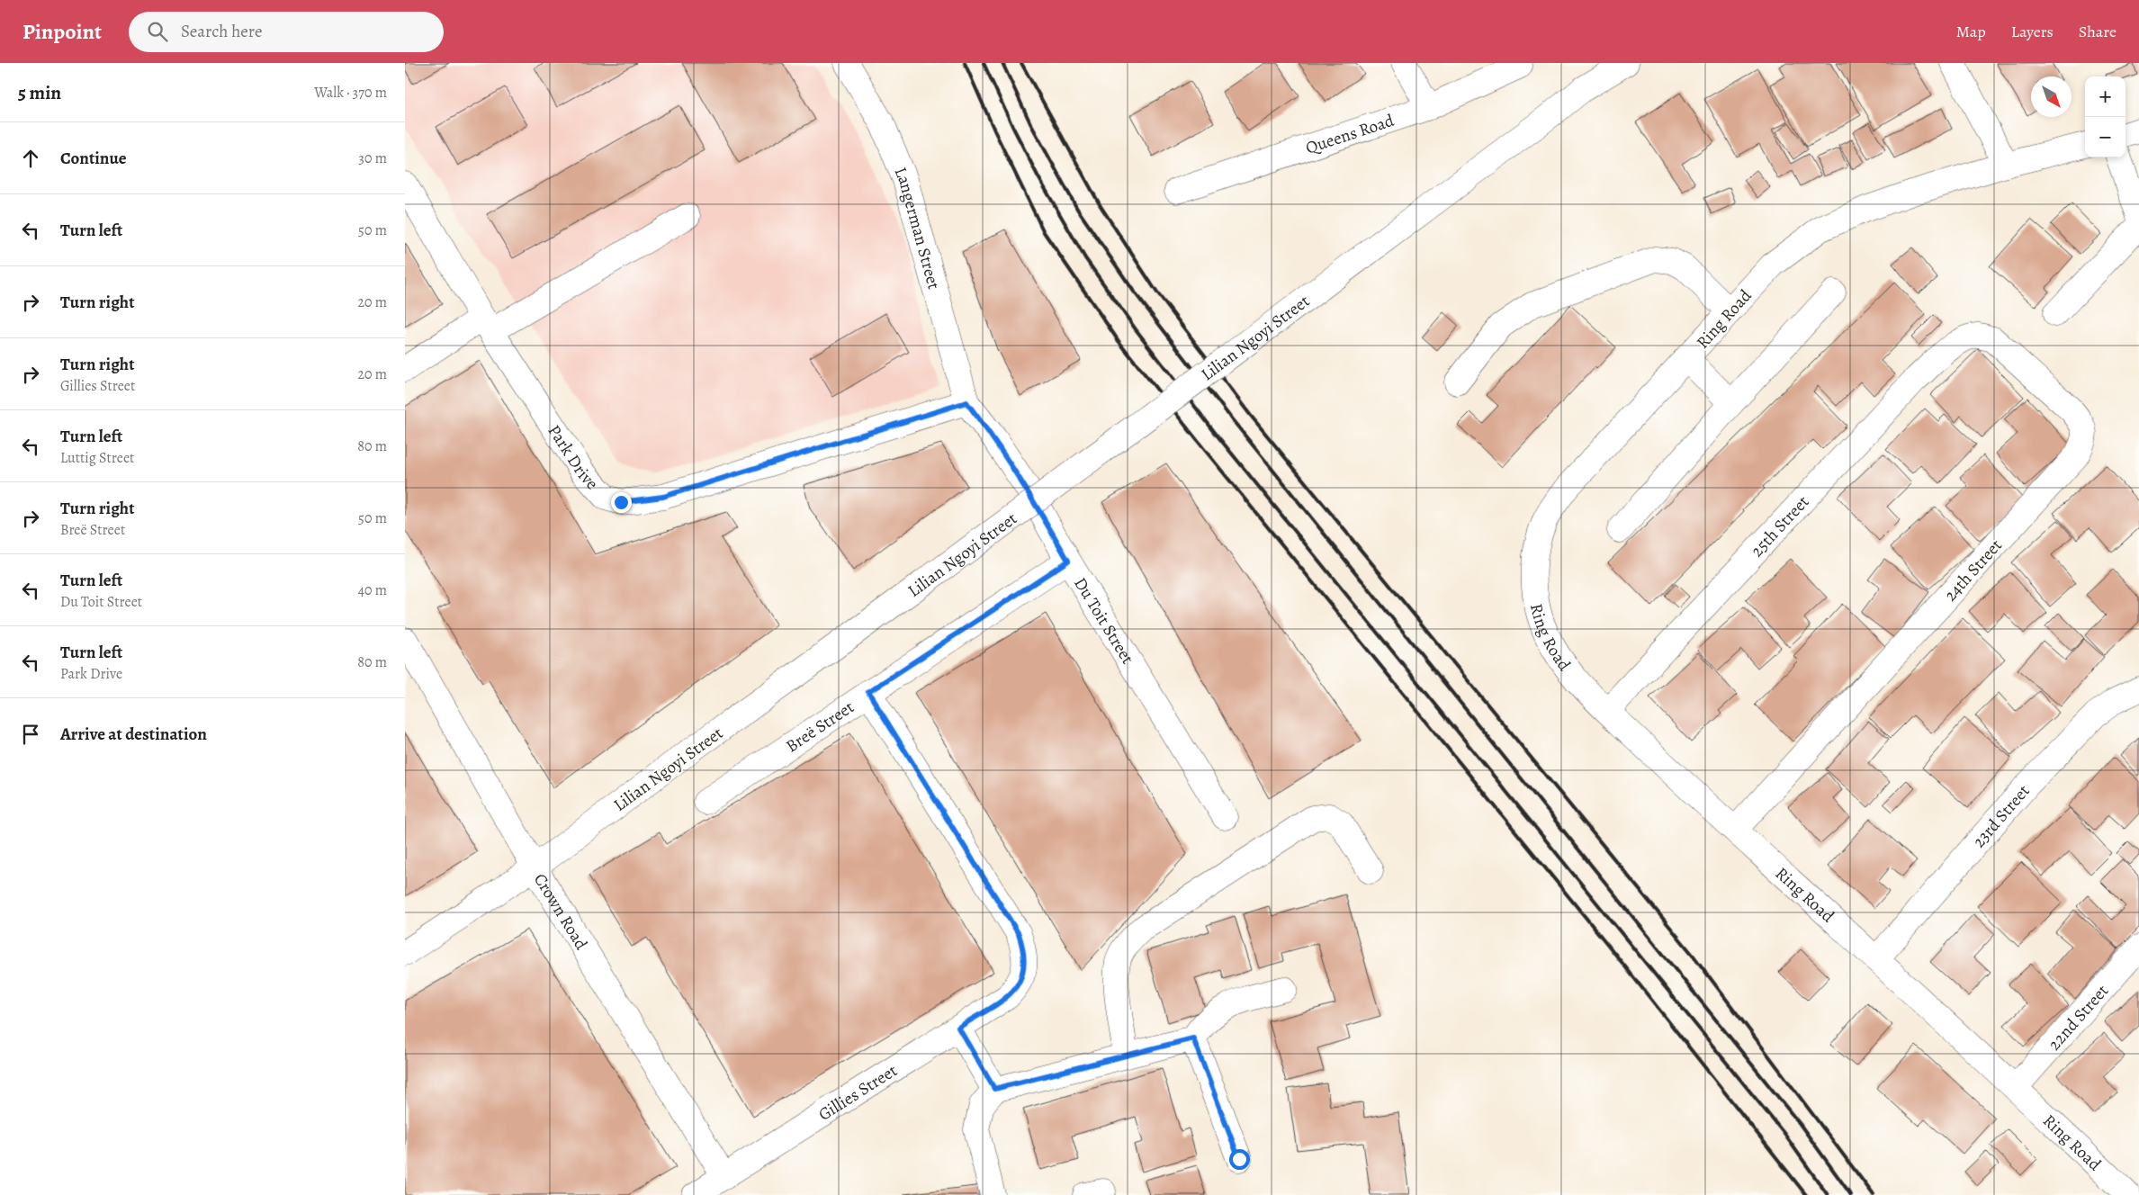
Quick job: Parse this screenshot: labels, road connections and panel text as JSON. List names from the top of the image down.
{
  "streets": {
    "street": [
      "Queens Road",
      "Langerman Street",
      "Ring Road",
      "Lilian Ngoyi Street",
      "Park Drive",
      "25th Street",
      "24th Street",
      "Du Toit Street",
      "Breë Street",
      "23rd Street",
      "Crown Road",
      "22nd Street",
      "Gillies Street"
    ]
  },
  "crossings": [
    ["Langerman Street", "Park Drive"],
    ["Langerman Street", "Du Toit Street"],
    ["Ring Road", "25th Street"],
    ["Ring Road", "24th Street"],
    ["Ring Road", "23rd Street"],
    ["Ring Road", "22nd Street"],
    ["Lilian Ngoyi Street", "Crown Road"],
    ["Park Drive", "Du Toit Street"],
    ["25th Street", "24th Street"],
    ["Du Toit Street", "Breë Street"],
    ["Breë Street", "Gillies Street"],
    ["Crown Road", "Gillies Street"]
  ],
  "north": "bottom right",
  "page": {
    "header": "Pinpoint",
    "search": "Search here",
    "nav": ["Map", "Layers", "Share"],
    "heading": ["5 min", "Walk · 370 m"],
    "map_buttons": ["+", "−"],
    "list": [
      ["Continue", "30 m"],
      ["Turn left", "50 m"],
      ["Turn right", "20 m"],
      ["Turn right", "Gillies Street", "20 m"],
      ["Turn left", "Luttig Street", "80 m"],
      ["Turn right", "Breë Street", "50 m"],
      ["Turn left", "Du Toit Street", "40 m"],
      ["Turn left", "Park Drive", "80 m"],
      "Arrive at destination"
    ]
  }
}
